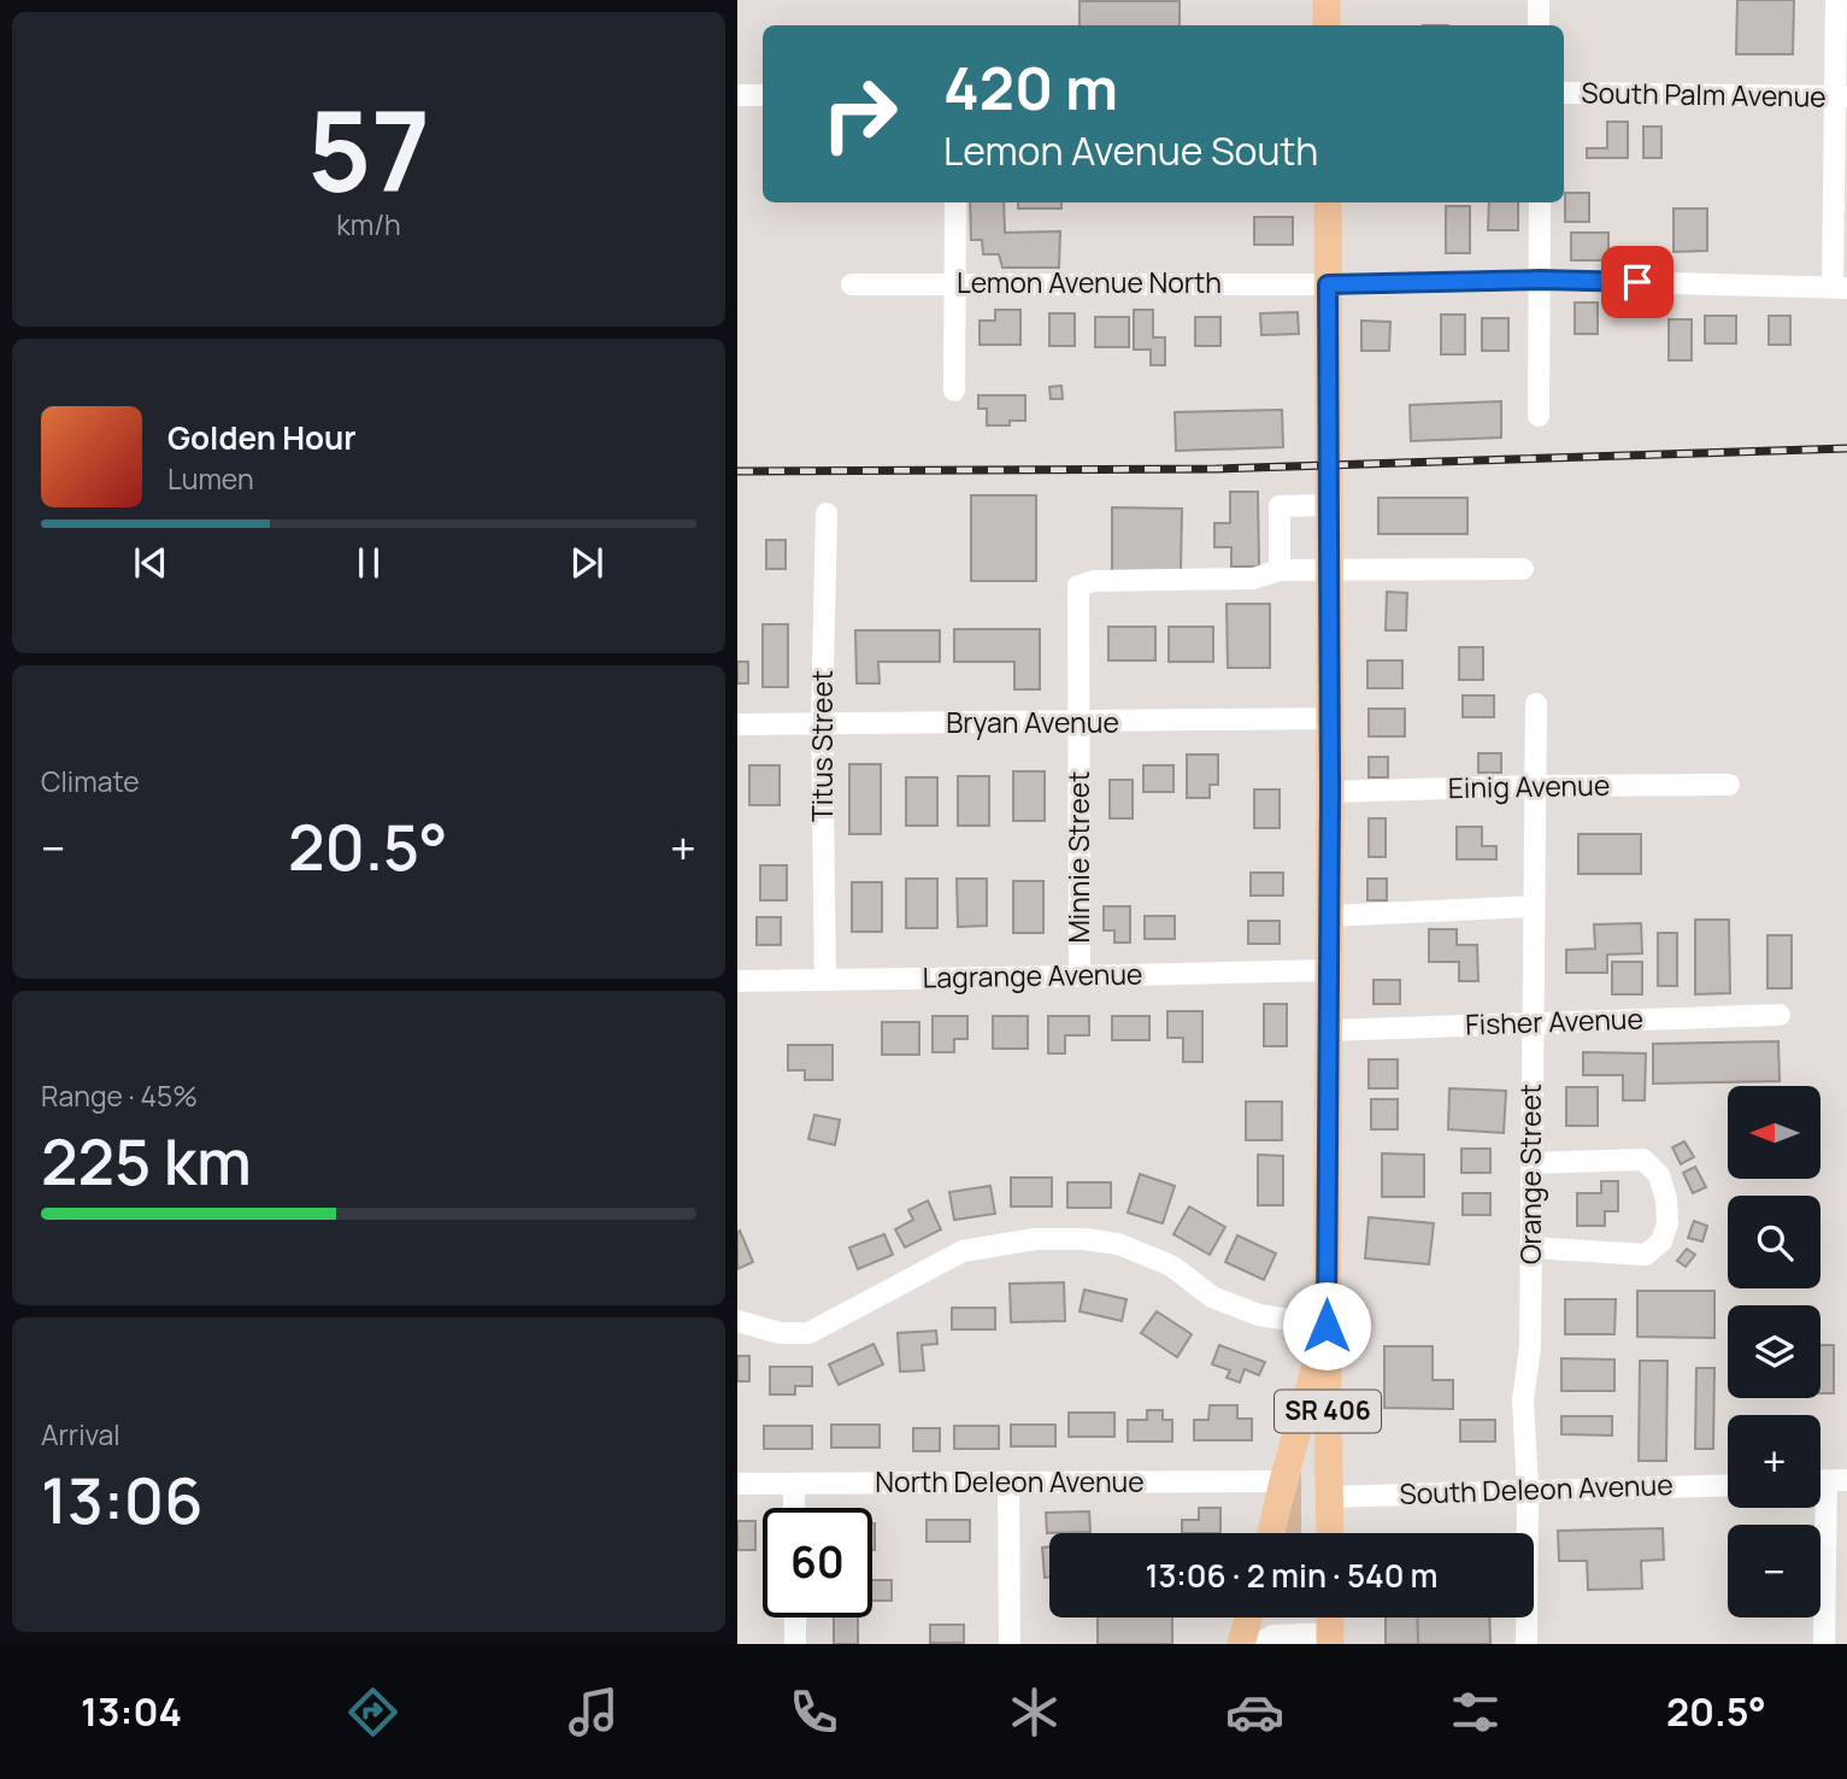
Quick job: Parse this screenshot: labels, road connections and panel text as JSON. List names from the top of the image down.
{
  "streets": {
    "main road": ["SR 406"],
    "street": [
      "South Palm Avenue",
      "Lemon Avenue North",
      "Bryan Avenue",
      "Titus Street",
      "Einig Avenue",
      "Minnie Street",
      "Lagrange Avenue",
      "Fisher Avenue",
      "Orange Street",
      "North Deleon Avenue",
      "South Deleon Avenue"
    ]
  },
  "crossings": [
    ["Lemon Avenue North", "SR 406"],
    ["Bryan Avenue", "Titus Street"],
    ["Bryan Avenue", "Minnie Street"],
    ["Bryan Avenue", "SR 406"],
    ["Titus Street", "Lagrange Avenue"],
    ["Einig Avenue", "Orange Street"],
    ["Einig Avenue", "SR 406"],
    ["Minnie Street", "Lagrange Avenue"],
    ["Lagrange Avenue", "SR 406"],
    ["Fisher Avenue", "Orange Street"],
    ["Fisher Avenue", "SR 406"],
    ["Orange Street", "South Deleon Avenue"],
    ["SR 406", "South Deleon Avenue"]
  ],
  "north": "left",
  "page": {
    "tile": [
      ["57", "km/h"],
      "Climate",
      ["Range · 45%", "225 km"],
      ["Arrival", "13:06"]
    ],
    "turn": ["420 m", "Lemon Avenue South"],
    "song": ["Golden Hour", "Lumen"],
    "heat": ["−", "20.5°", "+"],
    "map_buttons": ["+", "−"],
    "limit": "60",
    "trip": "13:06 · 2 min · 540 m",
    "tabs": ["13:04", "20.5°"]
  }
}
